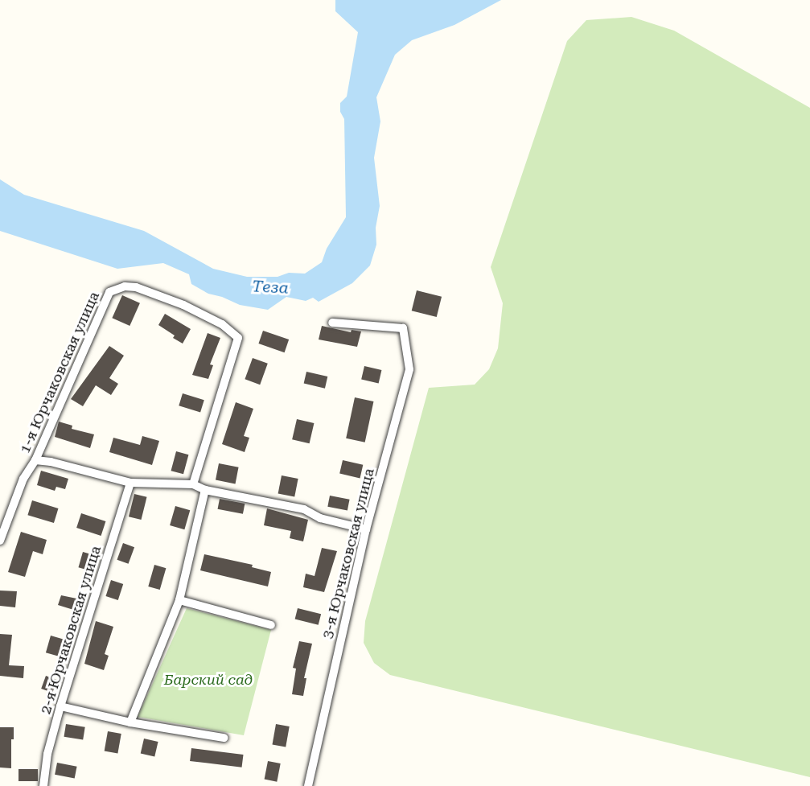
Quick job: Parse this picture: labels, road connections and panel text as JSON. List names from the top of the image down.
{
  "streets": {
    "street": ["1-я Юрчаковская улица", "3-я Юрчаковская улица", "2-я Юрчаковская улица"]
  },
  "water": ["Теза"],
  "parks": ["Барский сад"]
}
